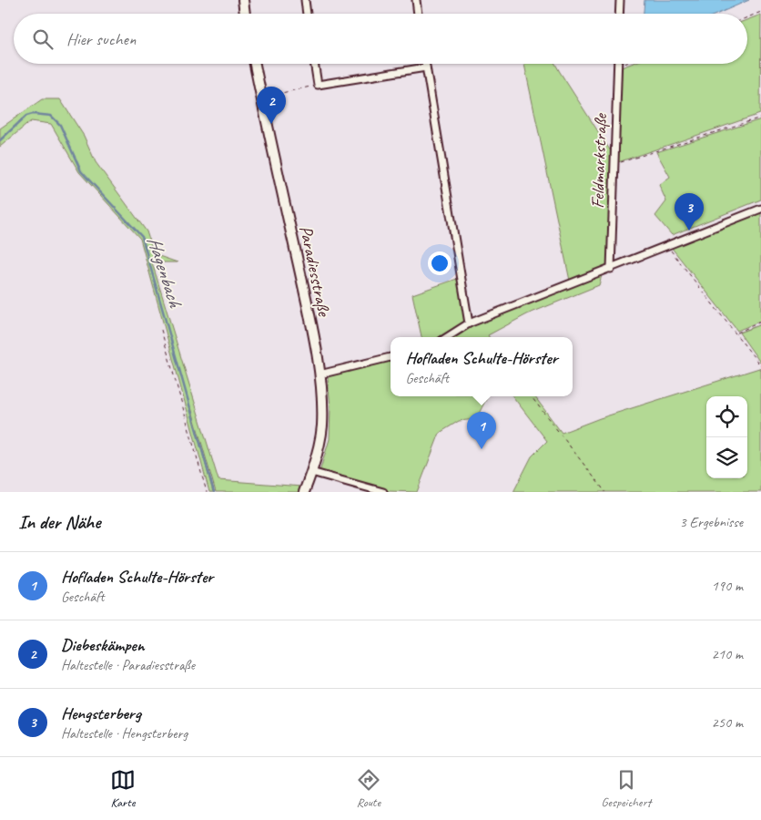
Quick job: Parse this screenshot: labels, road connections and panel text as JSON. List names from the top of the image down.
{
  "streets": {
    "main road": ["Paradiesstraße"],
    "street": ["Feldmarkstraße"]
  },
  "water": ["Hagenbach"],
  "page": {
    "search": "Hier suchen",
    "pins": ["2", "3", "1"],
    "popup": ["Hofladen Schulte-Hörster", "Geschäft"],
    "heading": ["In der Nähe", "3 Ergebnisse"],
    "list": [
      {
        "mark": "1",
        "name": "Hofladen Schulte-Hörster",
        "note": "Geschäft",
        "value": "190 m"
      },
      {
        "mark": "2",
        "name": "Diebeskämpen",
        "note": "Haltestelle · Paradiesstraße",
        "value": "210 m"
      },
      {
        "mark": "3",
        "name": "Hengsterberg",
        "note": "Haltestelle · Hengsterberg",
        "value": "250 m"
      }
    ],
    "nav": ["Karte", "Route", "Gespeichert"]
  }
}
